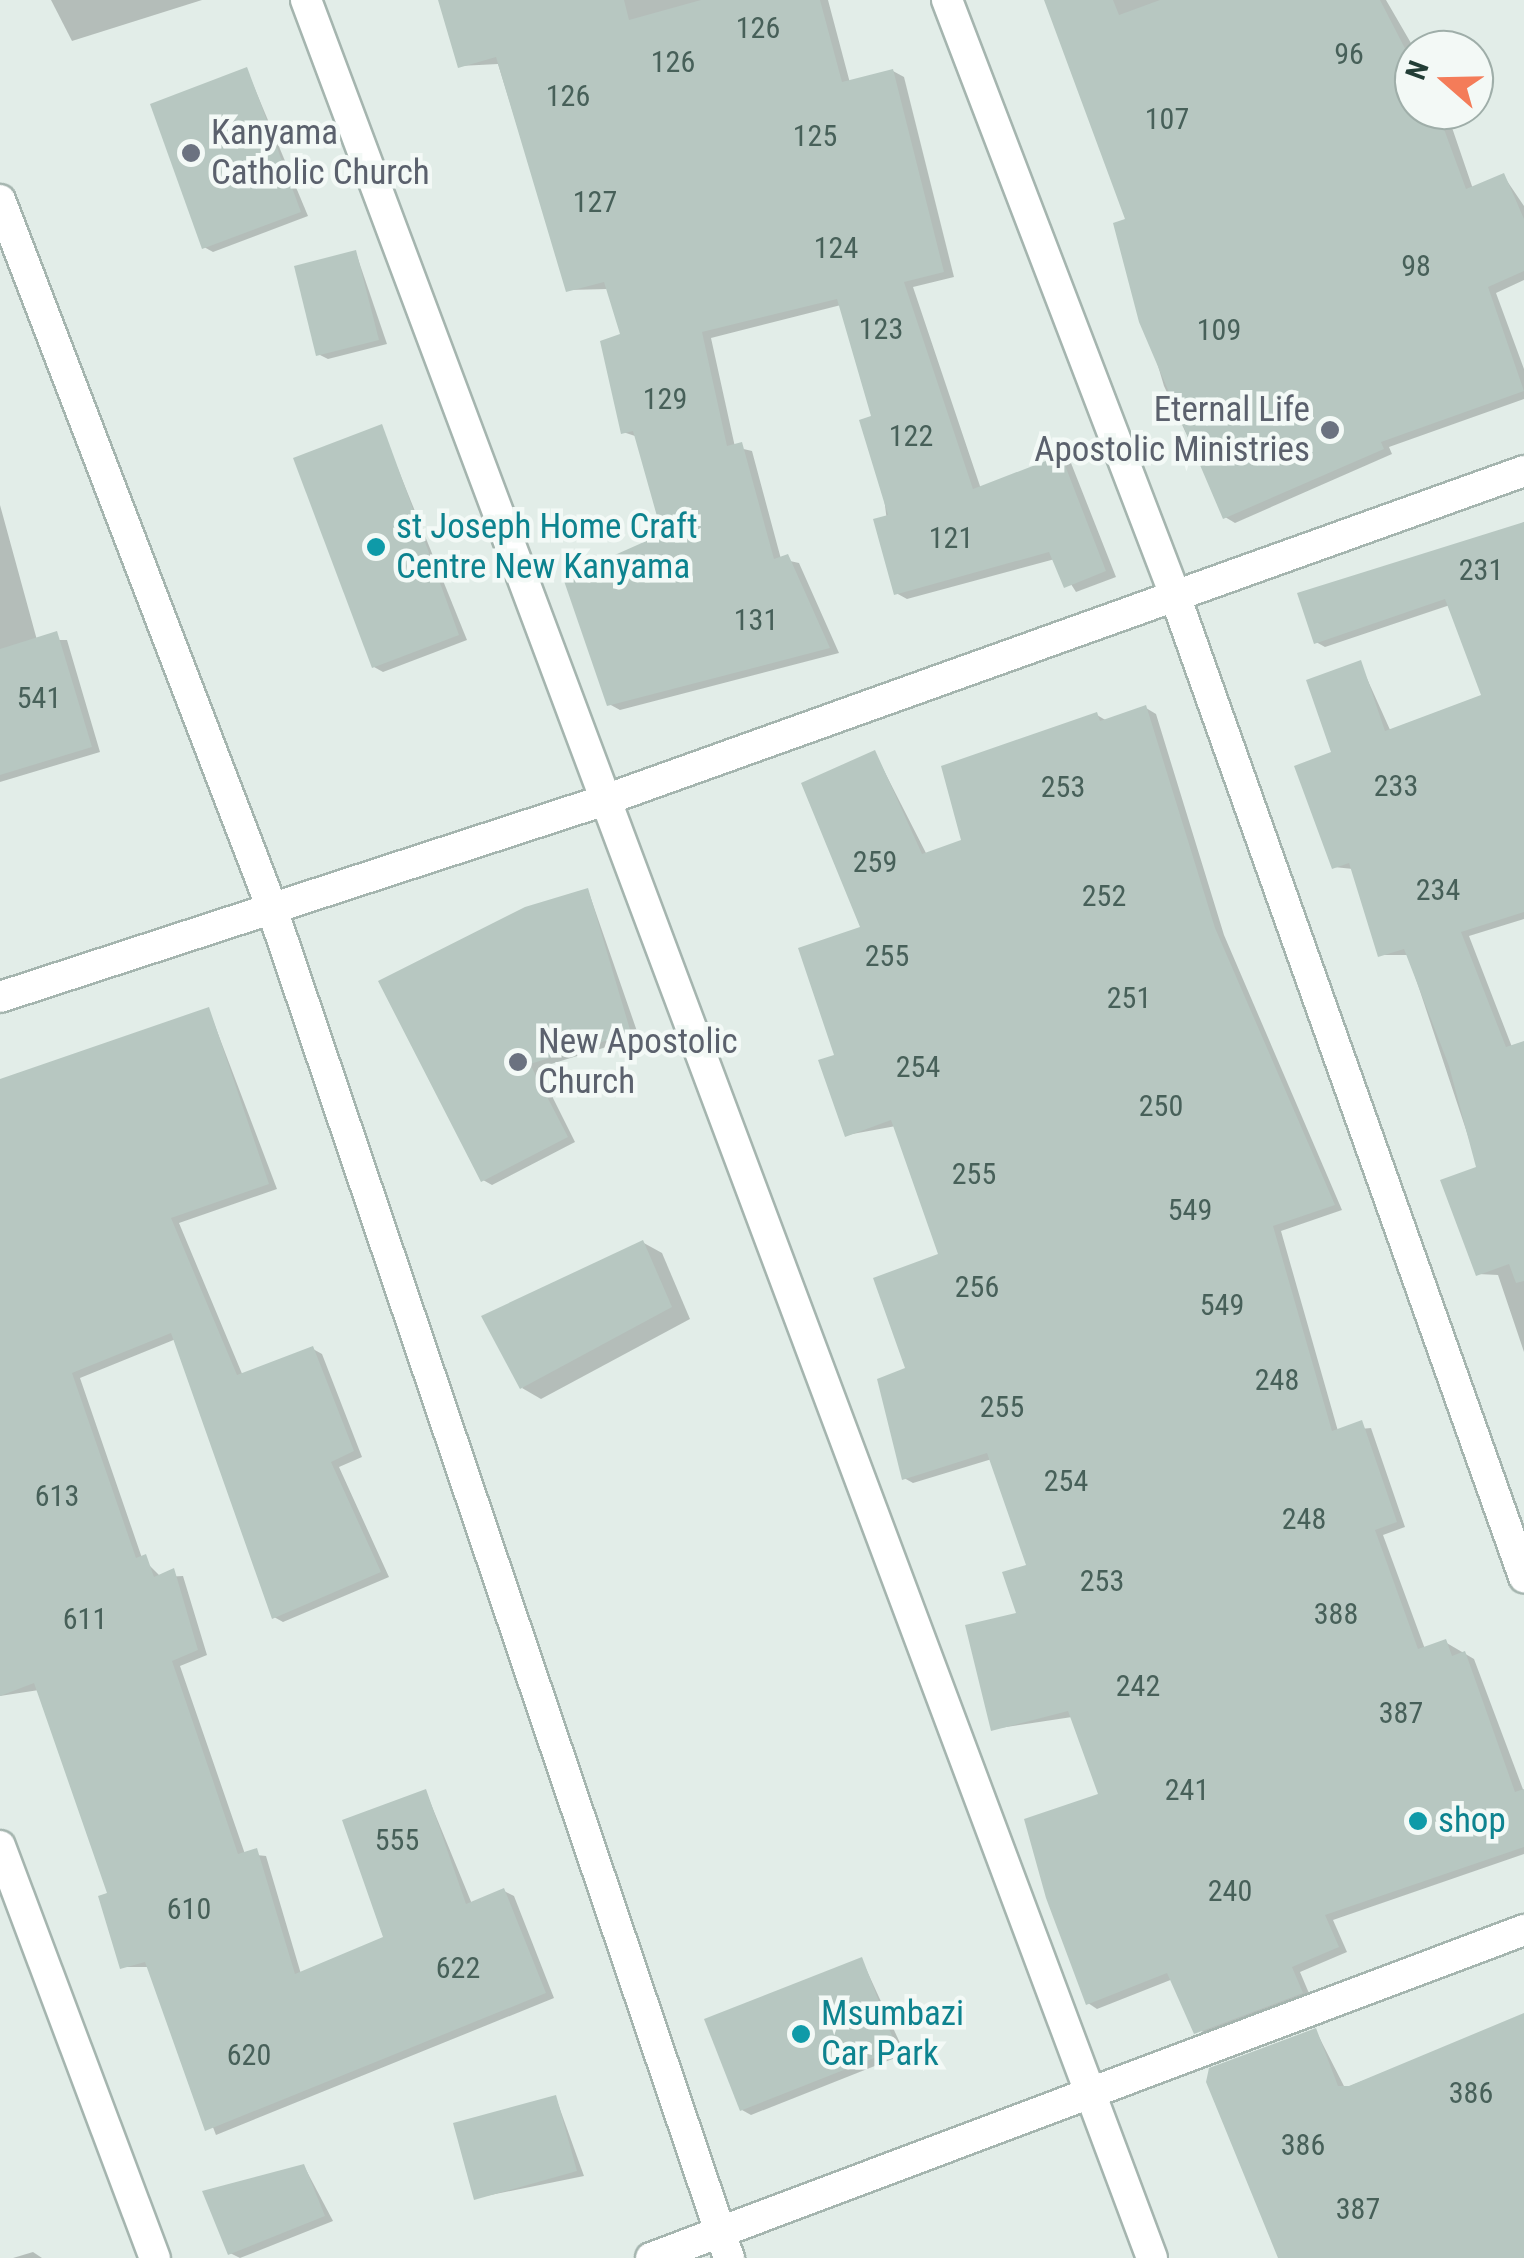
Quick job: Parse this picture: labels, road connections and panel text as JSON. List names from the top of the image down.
{
  "places": [
    "Kanyama Catholic Church",
    "Eternal Life Apostolic Ministries",
    "st Joseph Home Craft Centre New Kanyama",
    "New Apostolic Church",
    "shop",
    "Msumbazi Car Park"
  ],
  "house_numbers": [
    "126",
    "96",
    "126",
    "126",
    "107",
    "125",
    "127",
    "124",
    "98",
    "123",
    "109",
    "129",
    "122",
    "121",
    "231",
    "131",
    "541",
    "233",
    "253",
    "259",
    "234",
    "252",
    "255",
    "251",
    "254",
    "250",
    "255",
    "549",
    "256",
    "549",
    "248",
    "255",
    "254",
    "613",
    "248",
    "253",
    "388",
    "611",
    "242",
    "387",
    "241",
    "555",
    "240",
    "610",
    "622",
    "620",
    "386",
    "386",
    "387"
  ],
  "north": "left"
}
